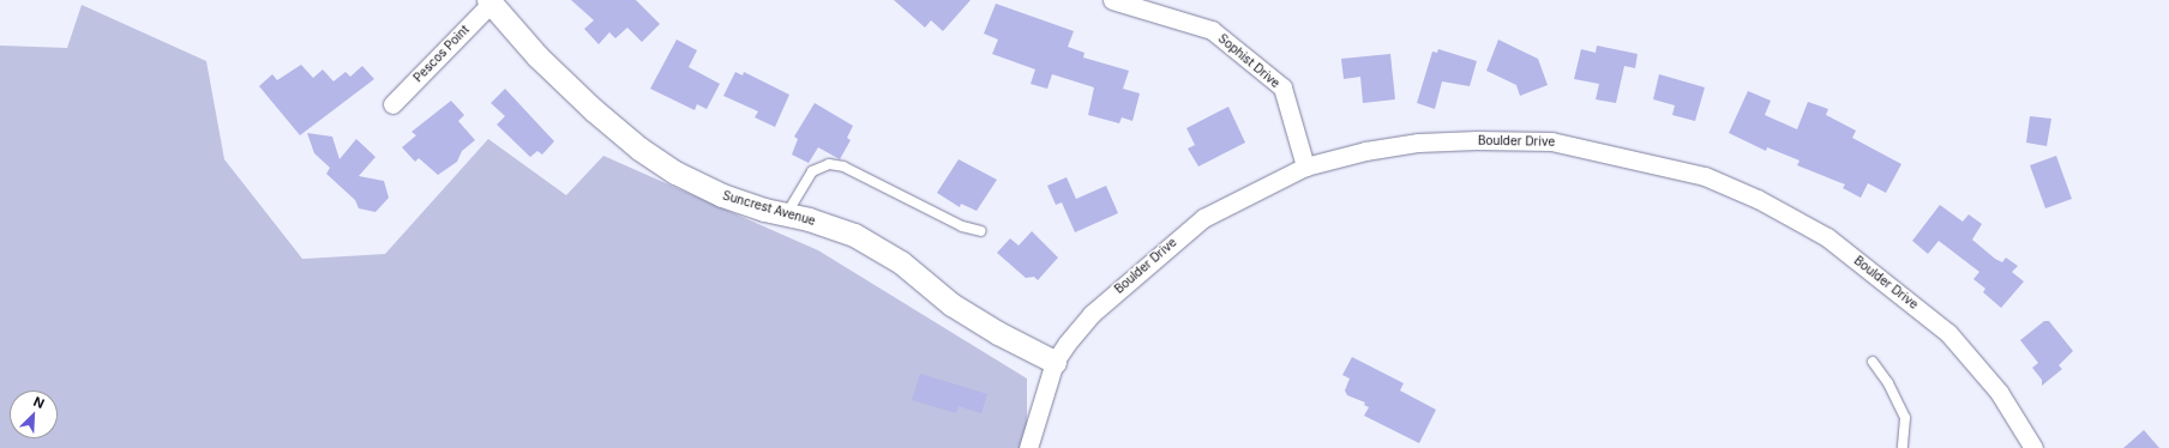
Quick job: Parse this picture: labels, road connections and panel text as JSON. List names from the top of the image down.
{
  "streets": {
    "street": [
      "Pescos Point",
      "Sophist Drive",
      "Boulder Drive",
      "Suncrest Avenue"
    ]
  },
  "crossings": [
    ["Pescos Point", "Suncrest Avenue"],
    ["Sophist Drive", "Boulder Drive"],
    ["Boulder Drive", "Suncrest Avenue"]
  ],
  "north": "top right"
}
